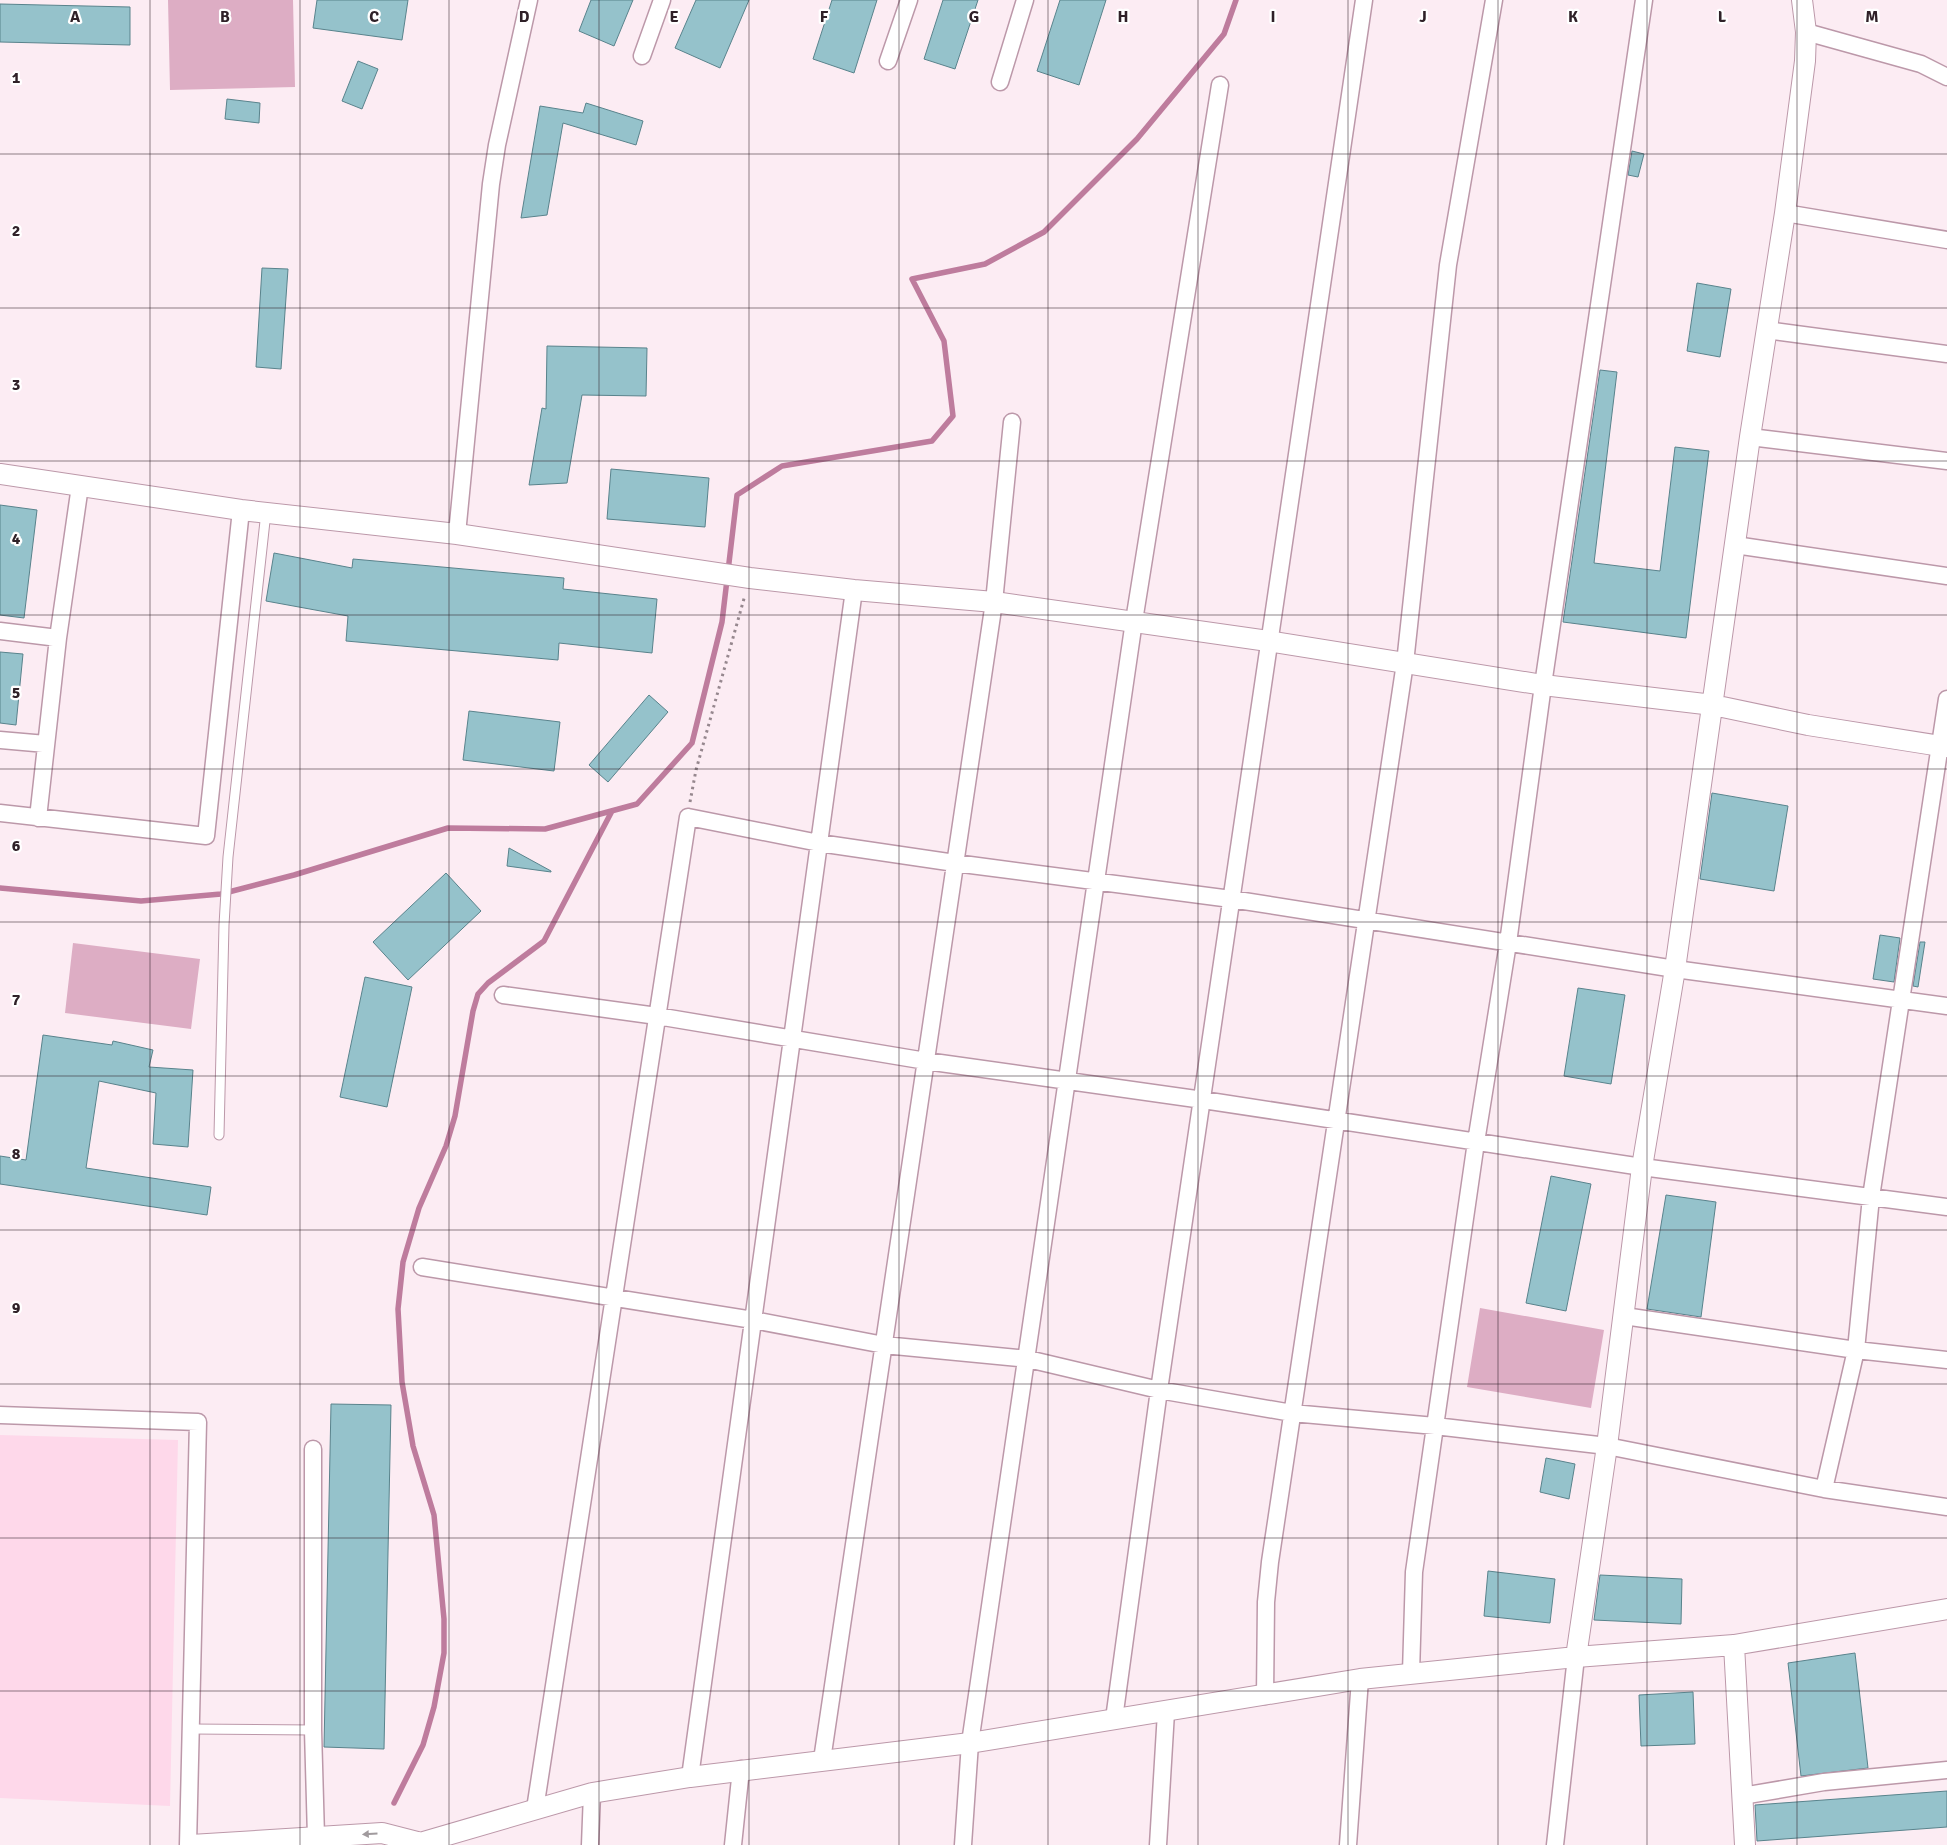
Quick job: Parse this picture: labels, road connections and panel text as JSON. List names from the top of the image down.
{
  "grid": {
    "columns": [
      "A",
      "B",
      "C",
      "D",
      "E",
      "F",
      "G",
      "H",
      "I",
      "J",
      "K",
      "L",
      "M"
    ],
    "rows": [
      "1",
      "2",
      "3",
      "4",
      "5",
      "6",
      "7",
      "8",
      "9"
    ]
  }
}
